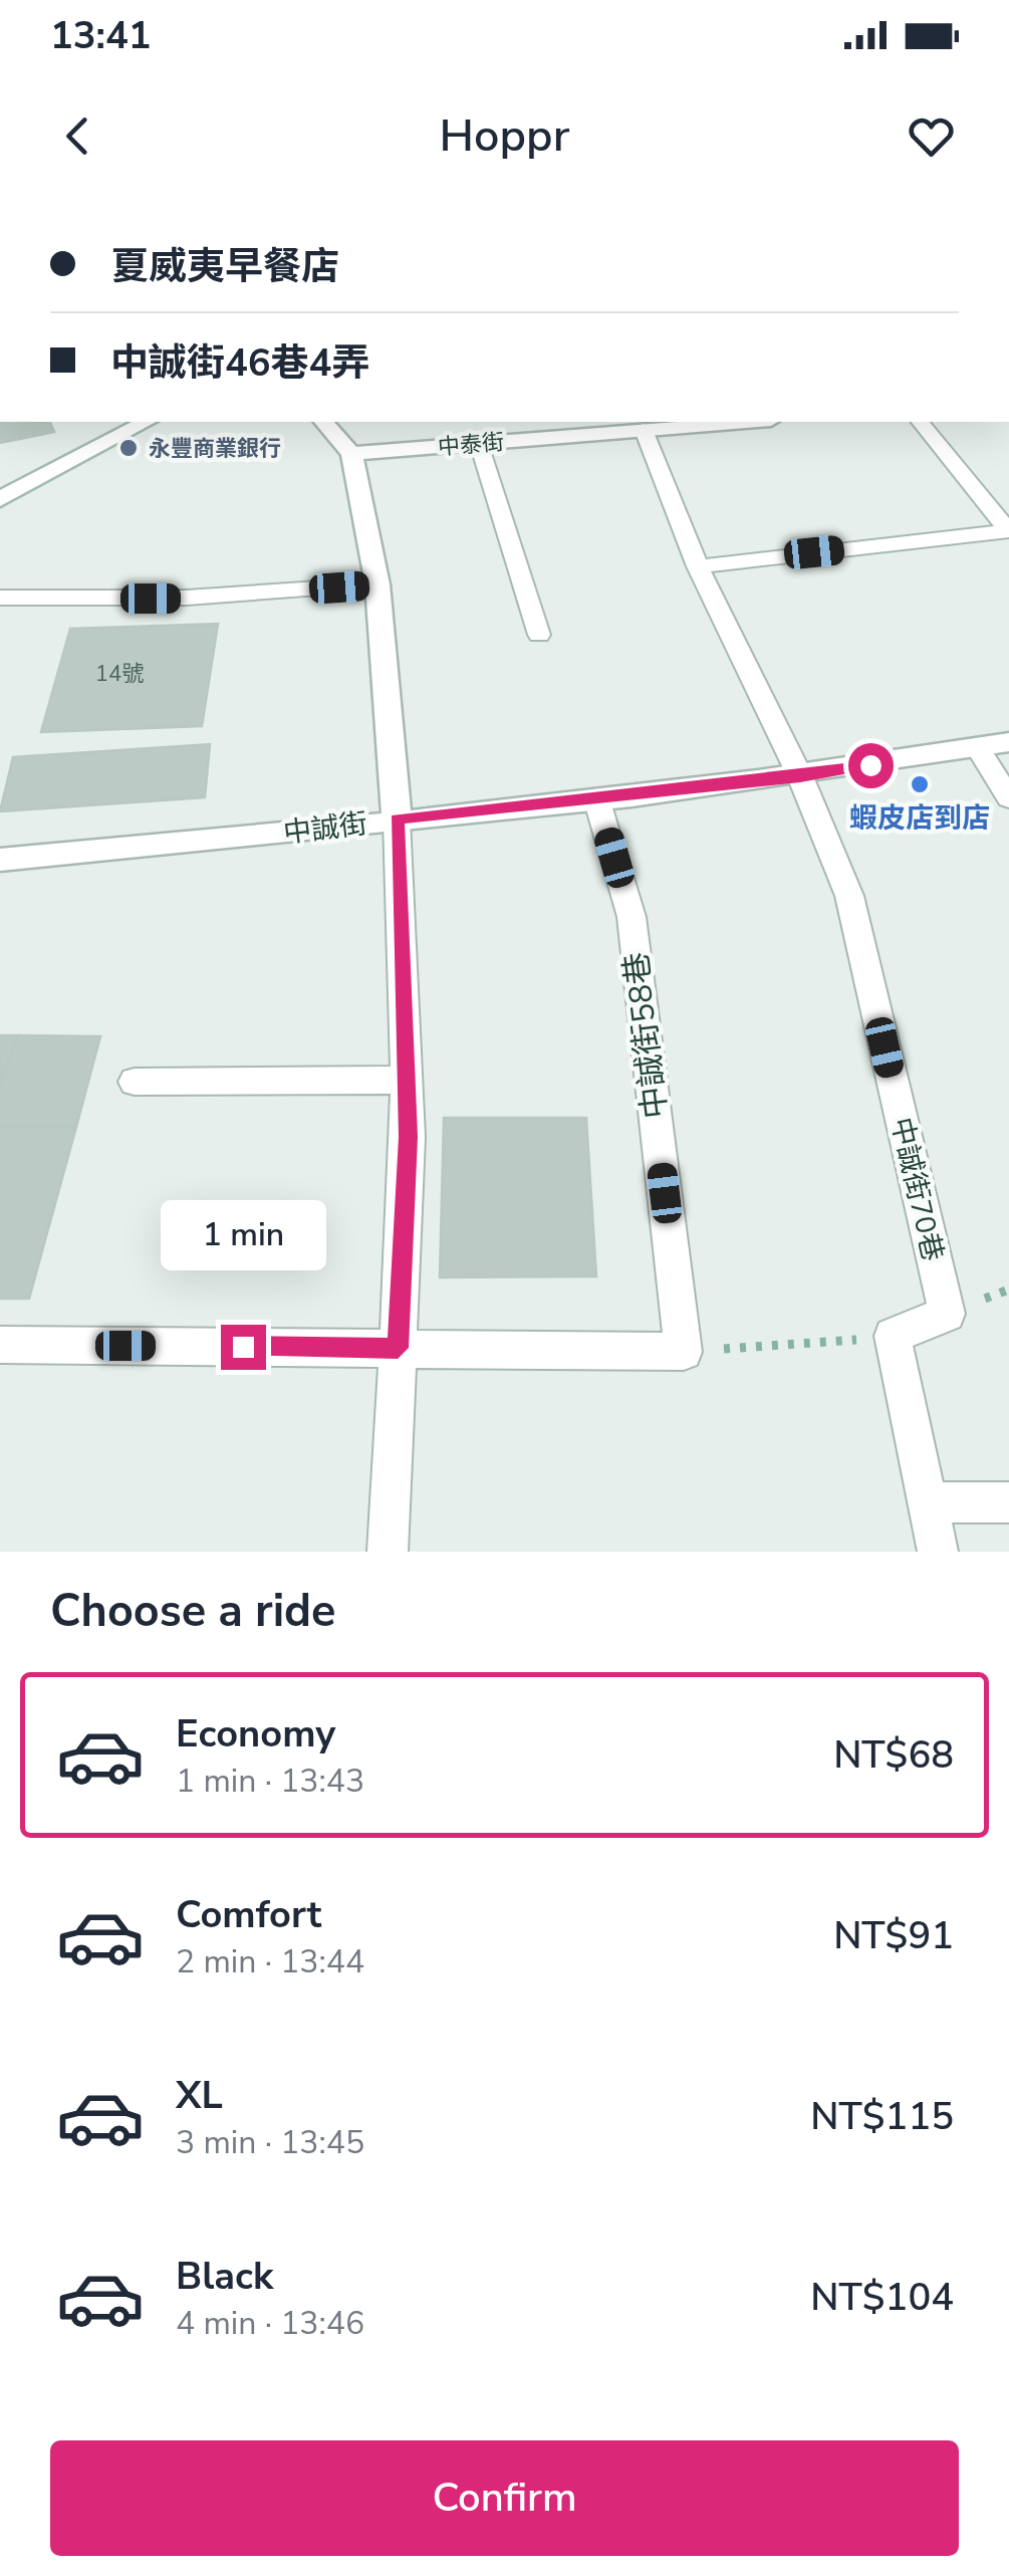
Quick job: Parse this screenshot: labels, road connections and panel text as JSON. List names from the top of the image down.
{
  "streets": {
    "street": ["中泰街", "中誠街"],
    "lane": ["中誠街58巷", "中誠街70巷"]
  },
  "crossings": [
    ["中泰街", "中誠街70巷"],
    ["中誠街", "中誠街58巷"],
    ["中誠街", "中誠街70巷"]
  ],
  "places": ["永豐商業銀行", "蝦皮店到店"],
  "house_numbers": ["14號"],
  "page": {
    "status": "13:41",
    "header": "Hoppr",
    "banner": ["夏威夷早餐店", "中誠街46巷4弄"],
    "bubble": "1 min",
    "heading": "Choose a ride",
    "list": [
      {
        "name": "Economy",
        "note": "1 min · 13:43",
        "value": "NT$68"
      },
      {
        "name": "Comfort",
        "note": "2 min · 13:44",
        "value": "NT$91"
      },
      {
        "name": "XL",
        "note": "3 min · 13:45",
        "value": "NT$115"
      },
      {
        "name": "Black",
        "note": "4 min · 13:46",
        "value": "NT$104"
      }
    ],
    "buttons": "Confirm"
  }
}
